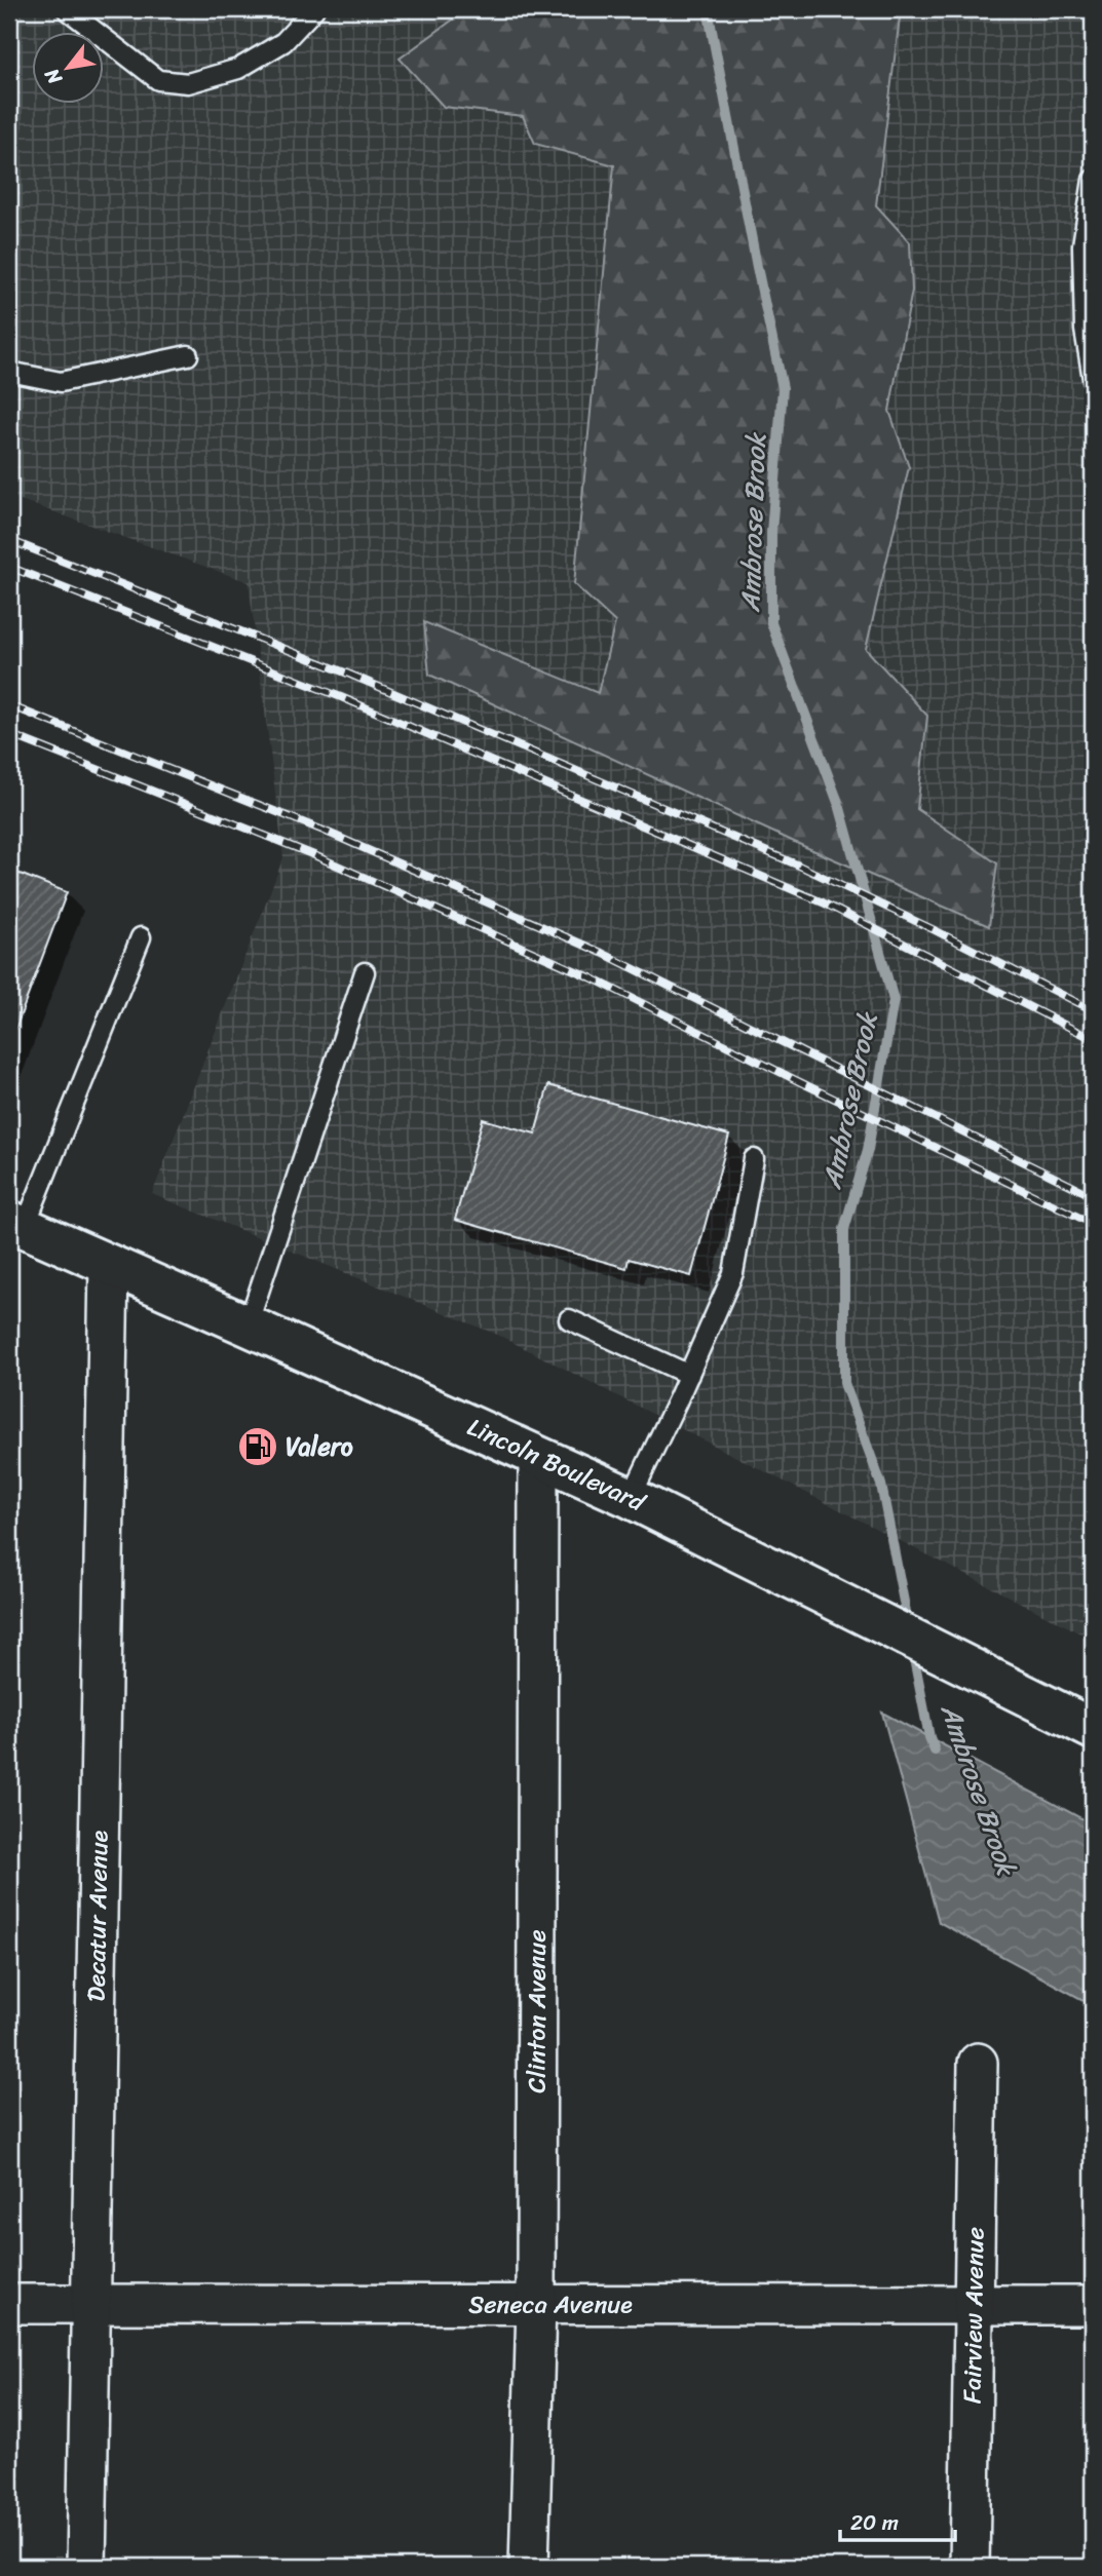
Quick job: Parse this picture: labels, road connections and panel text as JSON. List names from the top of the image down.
{
  "streets": {
    "main road": ["Lincoln Boulevard"],
    "street": [
      "Decatur Avenue",
      "Clinton Avenue",
      "Seneca Avenue",
      "Fairview Avenue"
    ]
  },
  "crossings": [
    ["Lincoln Boulevard", "Decatur Avenue"],
    ["Lincoln Boulevard", "Clinton Avenue"],
    ["Decatur Avenue", "Seneca Avenue"],
    ["Clinton Avenue", "Seneca Avenue"],
    ["Seneca Avenue", "Fairview Avenue"]
  ],
  "water": ["Ambrose Brook"],
  "places": {
    "fuel station": ["Valero"]
  },
  "scale_bar": "20 m",
  "north": "bottom left"
}
